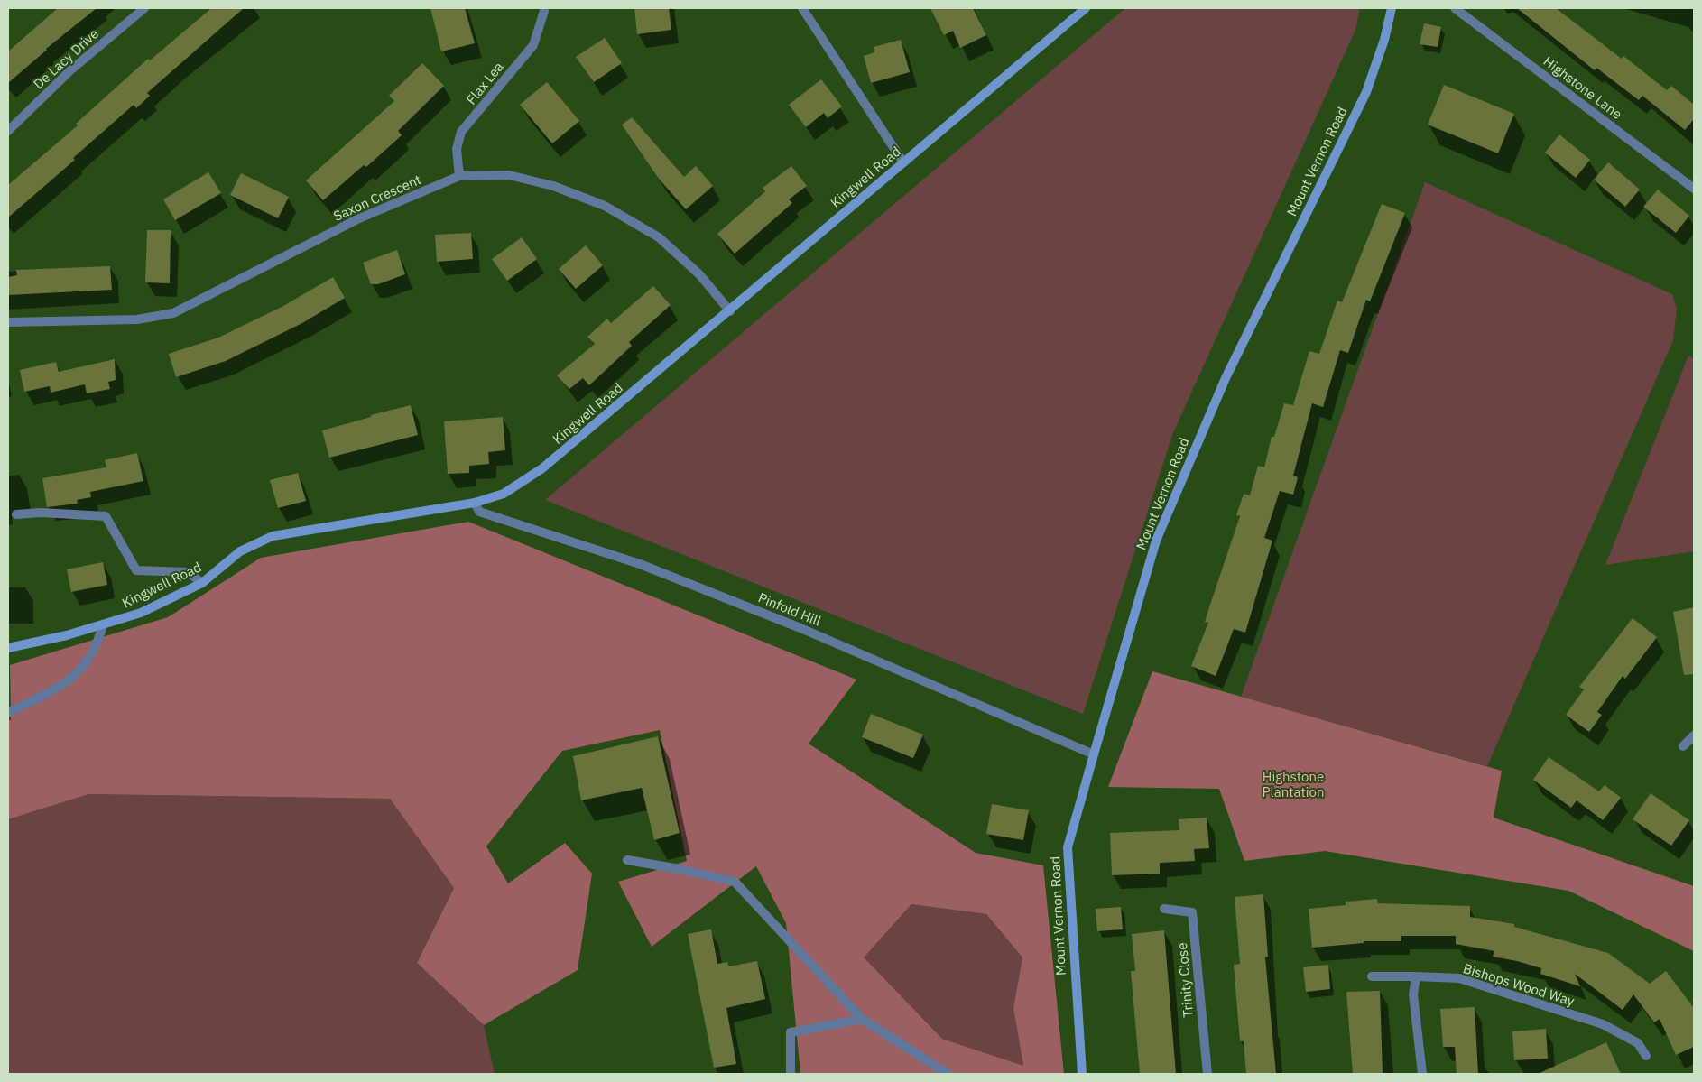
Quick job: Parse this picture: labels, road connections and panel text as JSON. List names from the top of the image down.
{
  "streets": {
    "street": [
      "De Lacy Drive",
      "Flax Lea",
      "Highstone Lane",
      "Mount Vernon Road",
      "Kingwell Road",
      "Saxon Crescent",
      "Pinfold Hill",
      "Trinity Close",
      "Bishops Wood Way"
    ]
  },
  "crossings": [
    ["Flax Lea", "Saxon Crescent"],
    ["Mount Vernon Road", "Pinfold Hill"],
    ["Kingwell Road", "Saxon Crescent"],
    ["Kingwell Road", "Pinfold Hill"]
  ],
  "parks": ["Highstone Plantation"]
}
